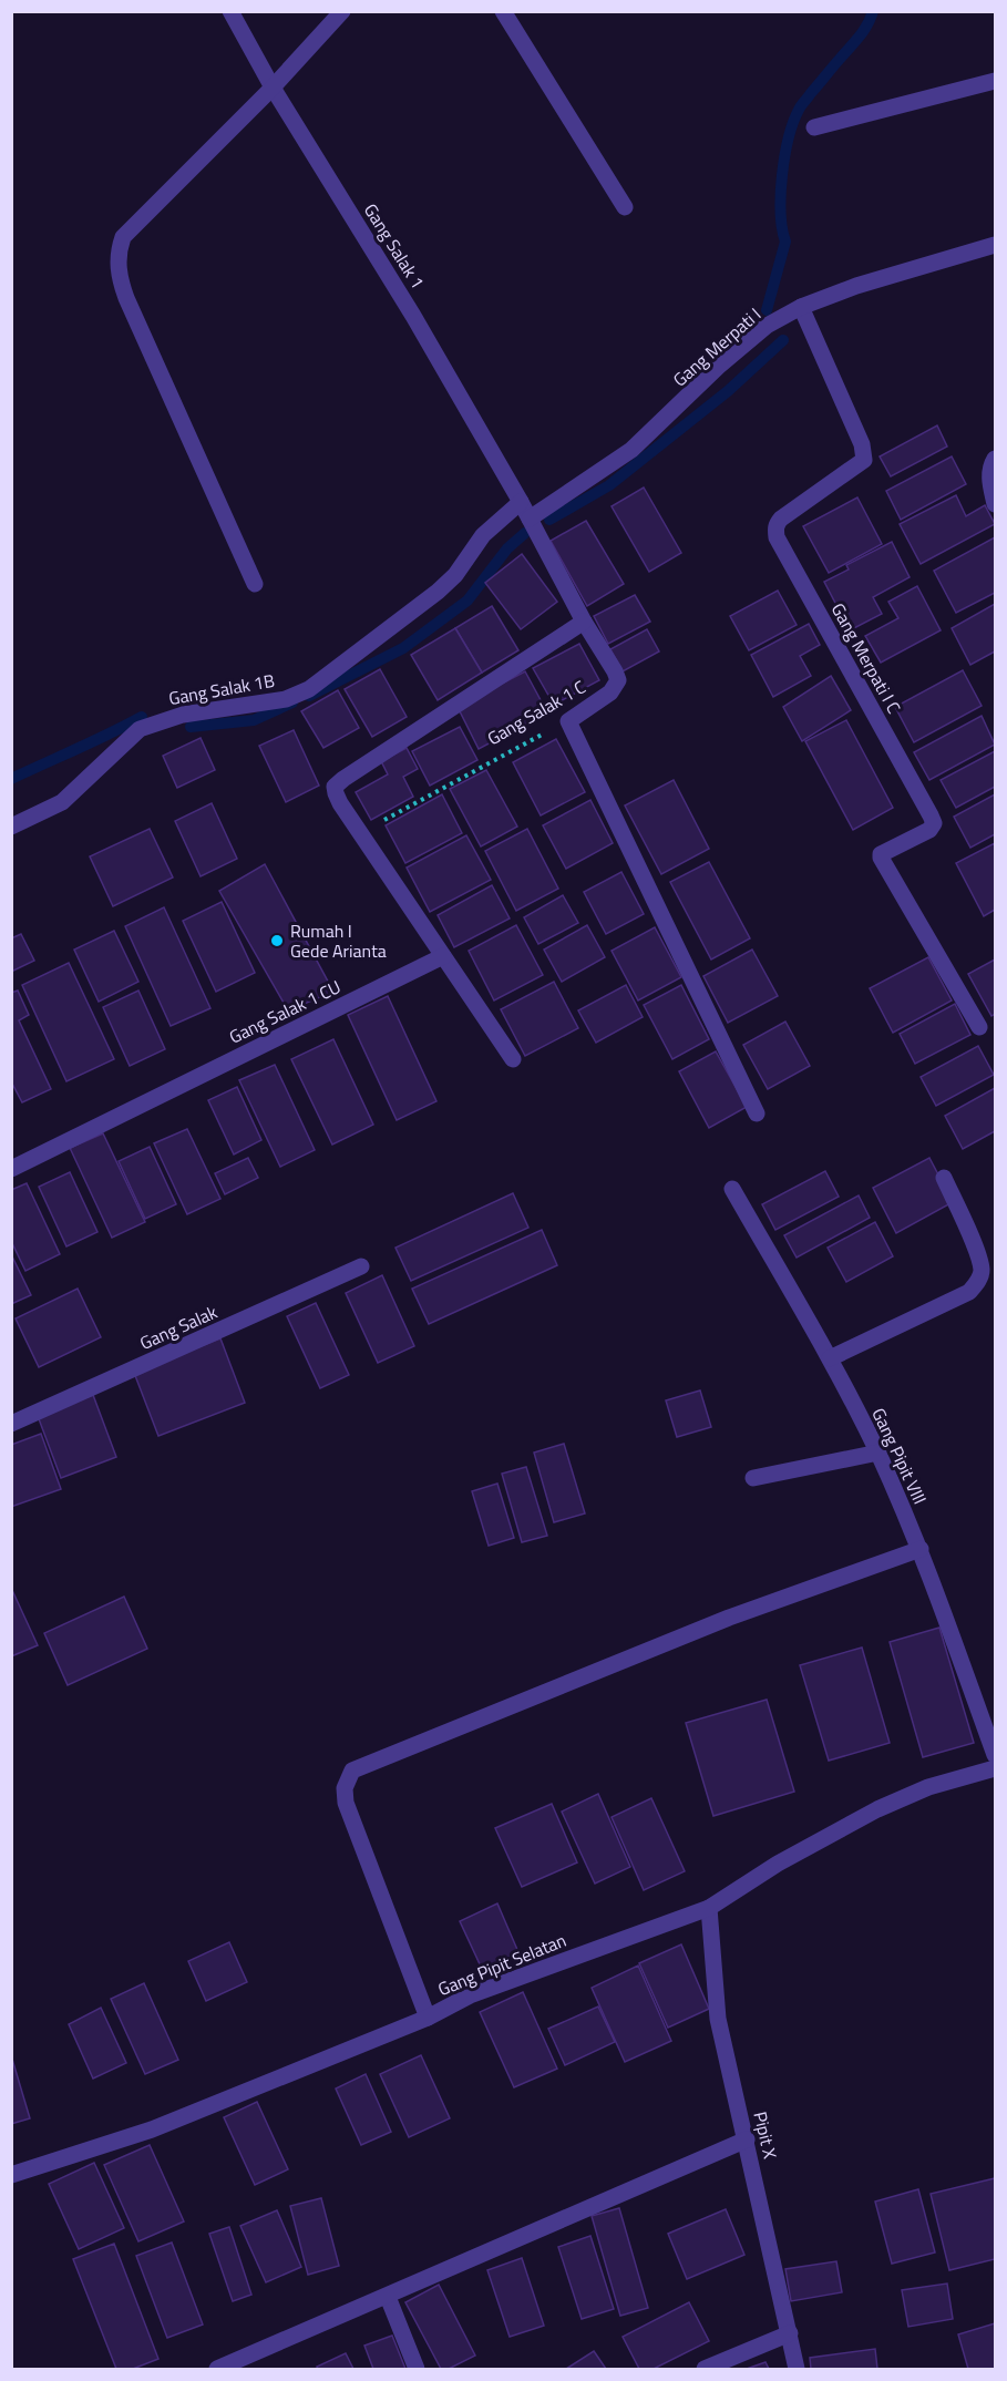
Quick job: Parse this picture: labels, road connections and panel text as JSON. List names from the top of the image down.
{
  "streets": {
    "street": [
      "Gang Salak 1",
      "Gang Merpati I",
      "Gang Merpati I C",
      "Gang Salak 1B",
      "Gang Salak 1 C",
      "Gang Salak 1 CU",
      "Gang Salak",
      "Gang Pipit VIII",
      "Gang Pipit Selatan",
      "Pipit X"
    ]
  },
  "crossings": [
    ["Gang Salak 1", "Gang Salak 1B"],
    ["Gang Salak 1", "Gang Salak 1 C"],
    ["Gang Merpati I", "Gang Merpati I C"],
    ["Gang Merpati I", "Gang Salak 1 C"],
    ["Gang Salak 1B", "Gang Salak 1 C"],
    ["Gang Pipit Selatan", "Pipit X"]
  ],
  "places": ["Rumah I Gede Arianta"]
}
